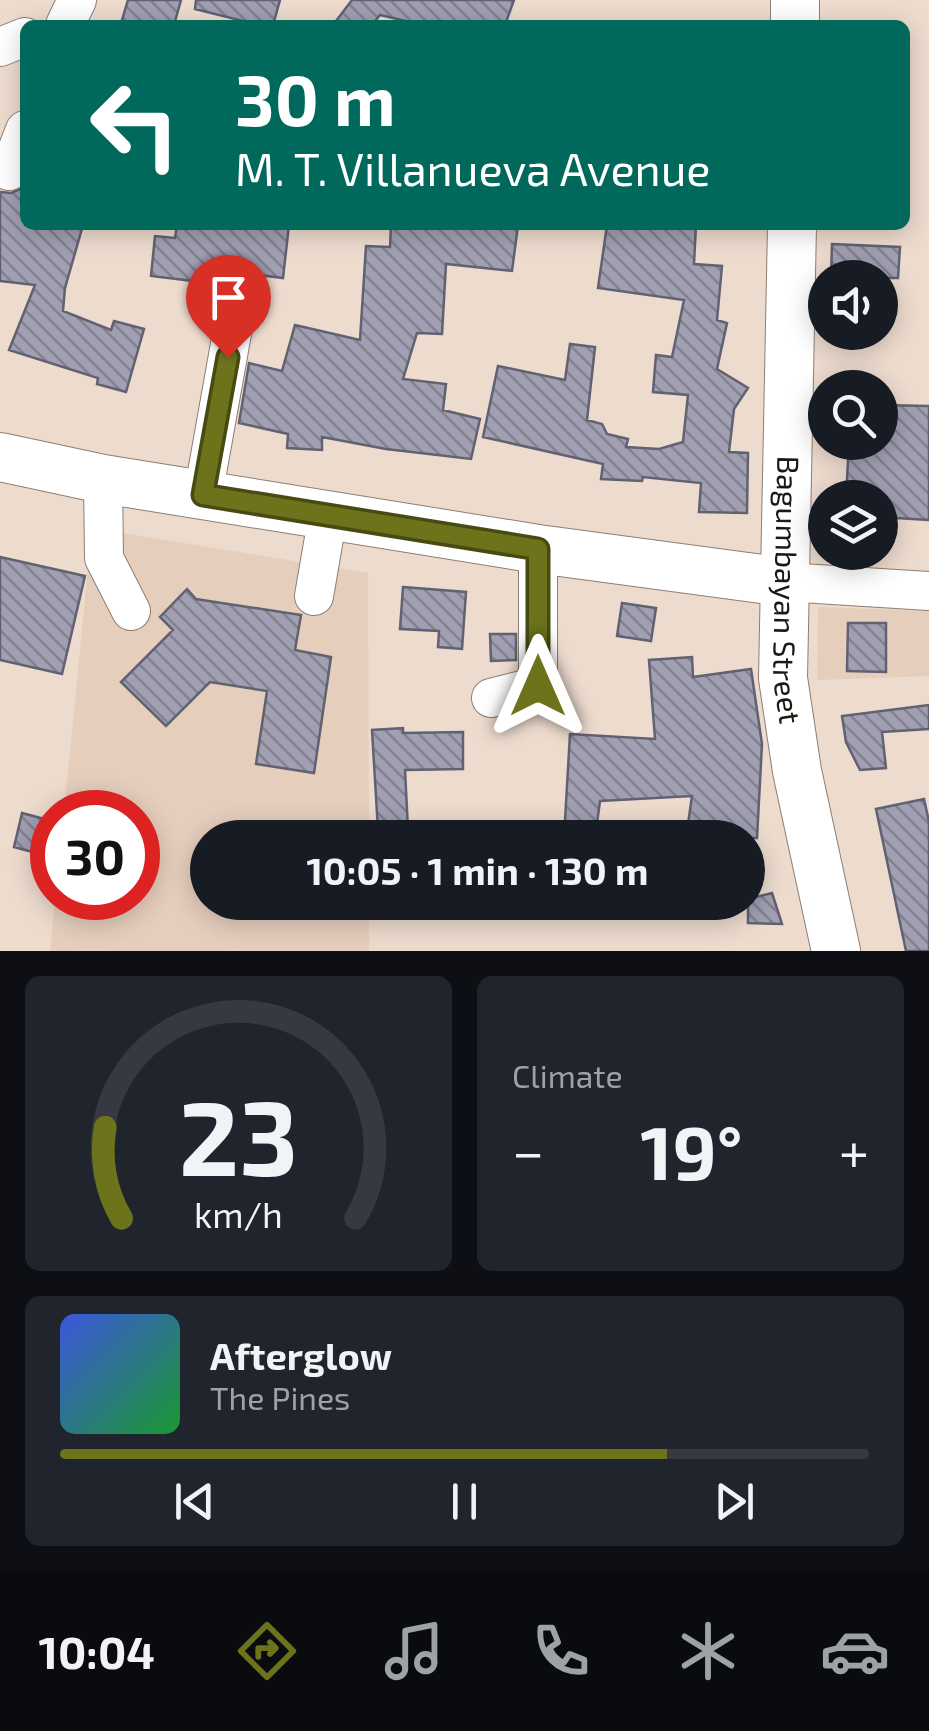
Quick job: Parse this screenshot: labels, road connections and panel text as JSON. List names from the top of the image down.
{
  "streets": {
    "main road": ["Bagumbayan Street"]
  },
  "page": {
    "turn": ["30 m", "M. T. Villanueva Avenue"],
    "limit": "30",
    "trip": "10:05 · 1 min · 130 m",
    "tile": "Climate",
    "heat": ["−", "19°", "+"],
    "song": ["Afterglow", "The Pines"],
    "tabs": "10:04",
    "gauge": ["23", "km/h"]
  }
}
